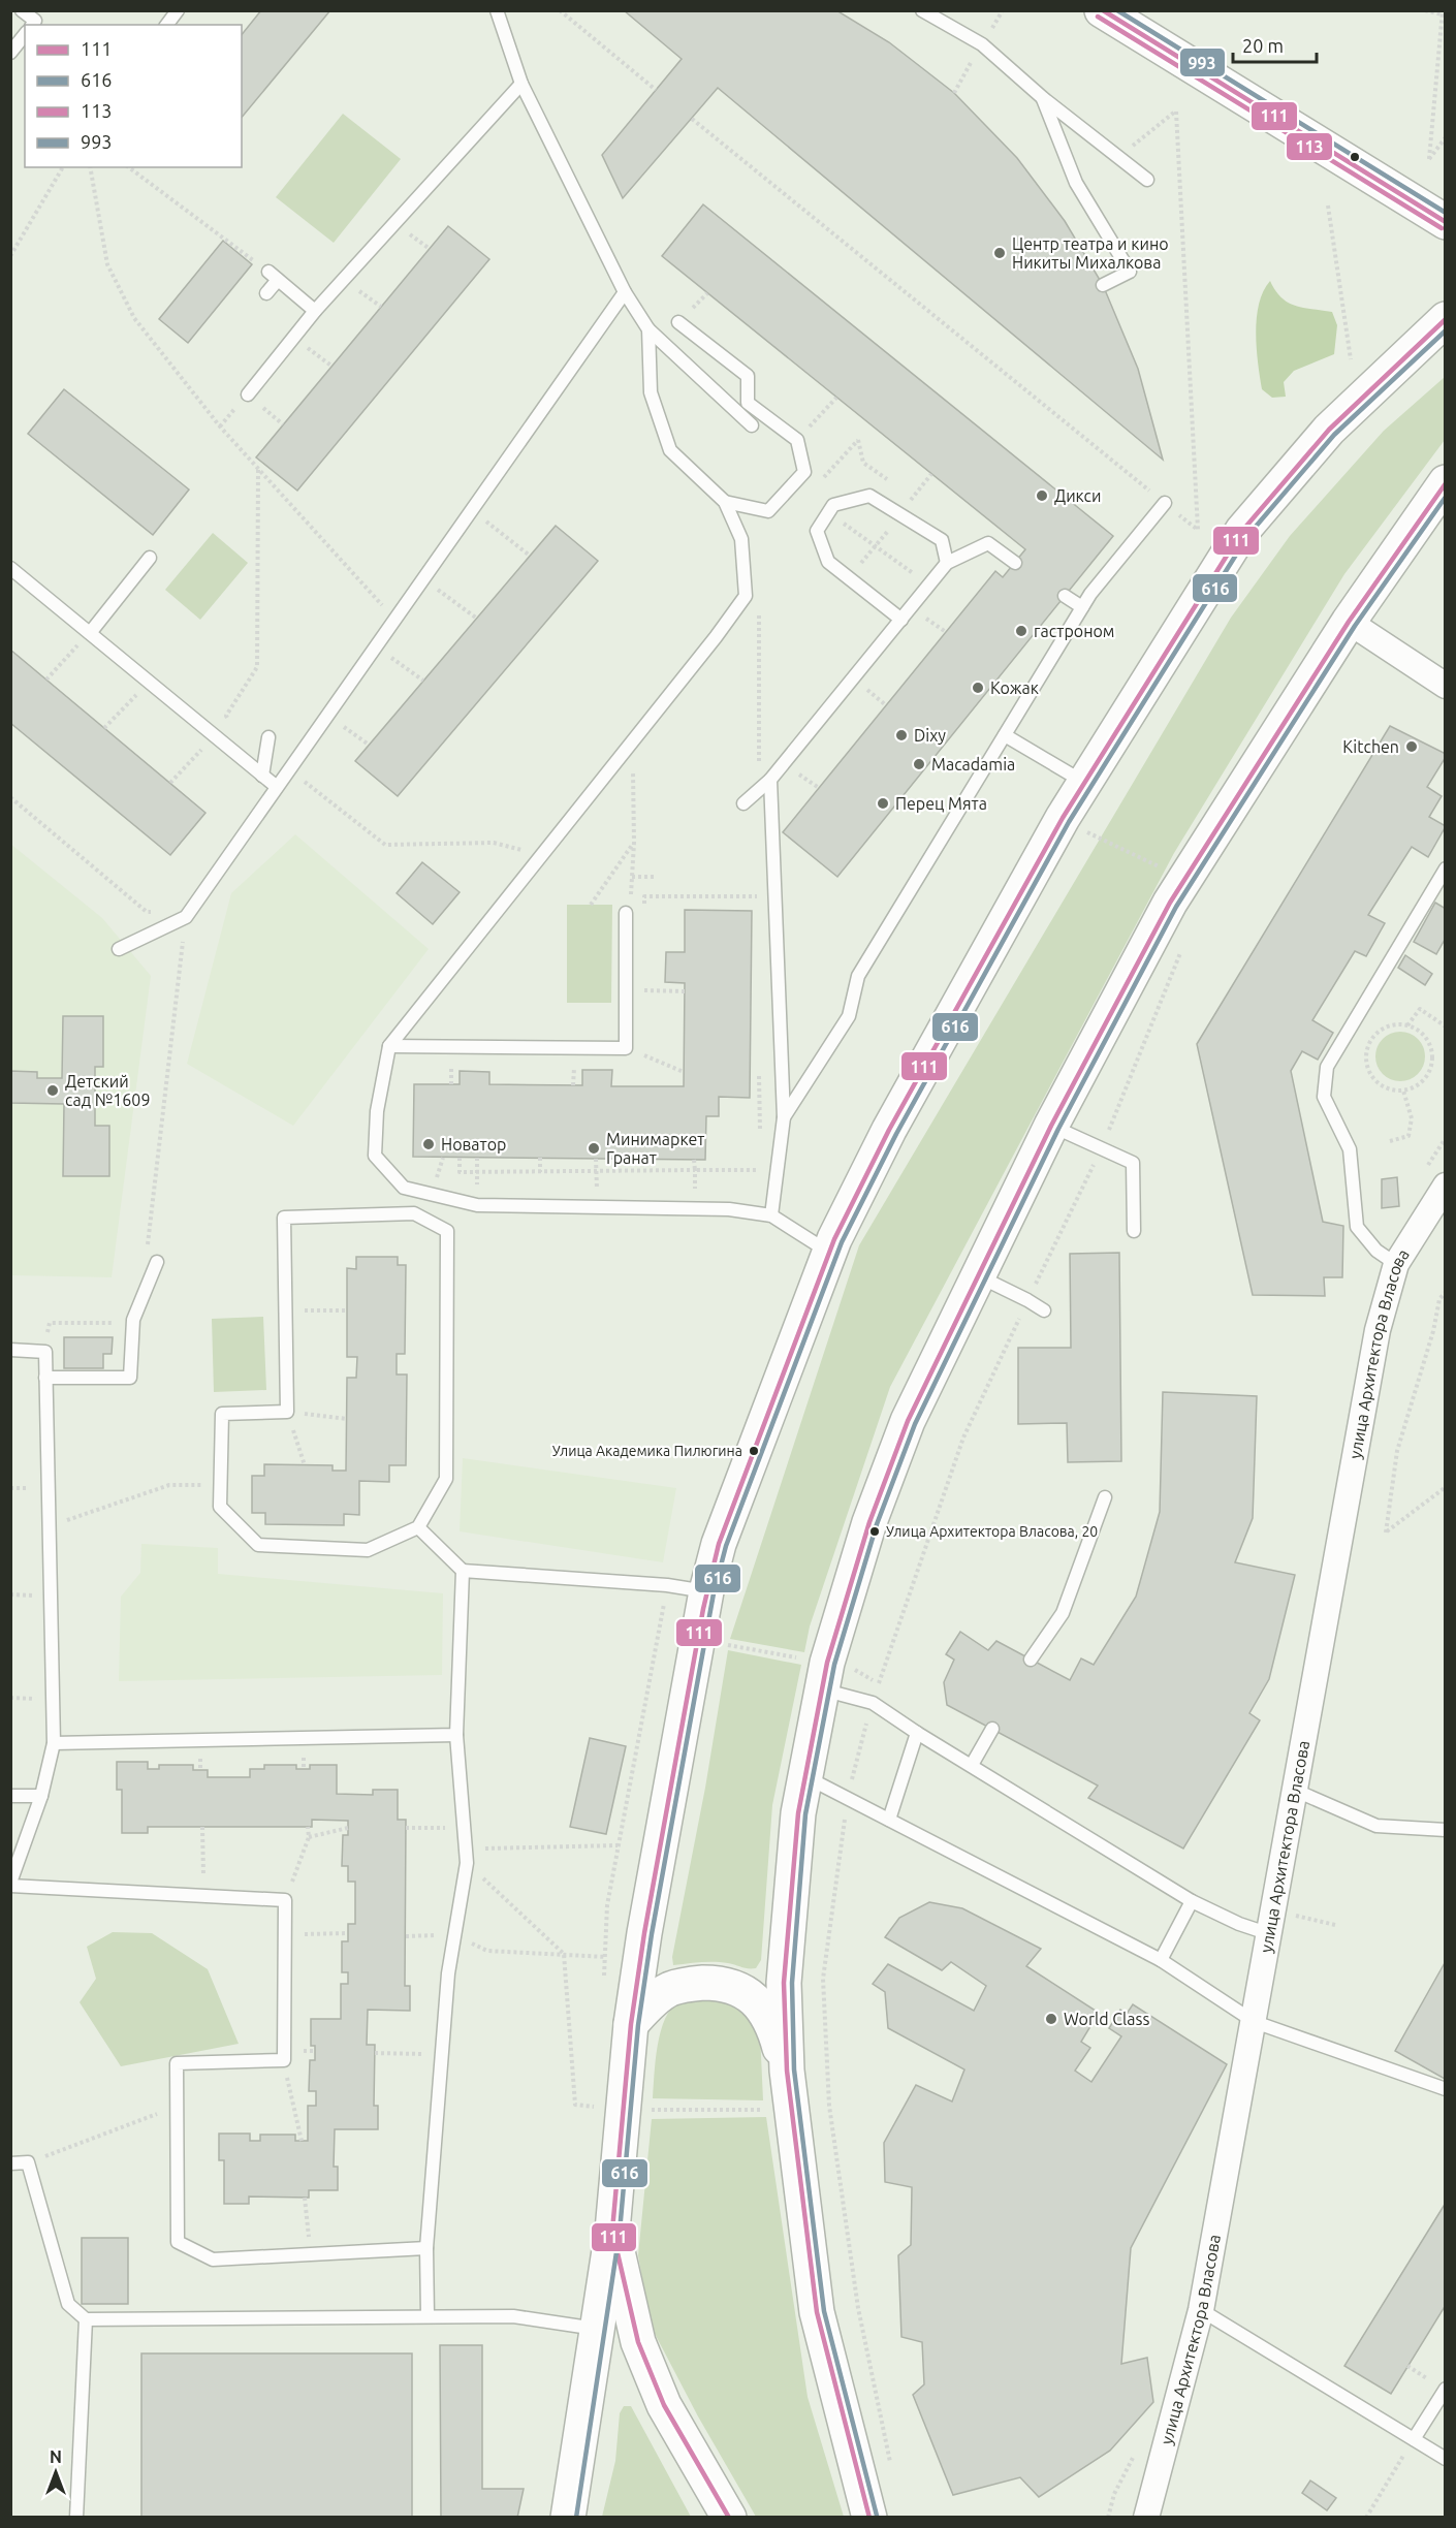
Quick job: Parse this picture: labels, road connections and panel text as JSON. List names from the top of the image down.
{
  "streets": {
    "street": ["улица Архитектора Власова"]
  },
  "places": [
    "Центр театра и кино Никиты Михалкова",
    "Дикси",
    "гастроном",
    "Кожак",
    "Dixy",
    "Kitchen",
    "Macadamia",
    "Перец Мята",
    "Детский сад №1609",
    "Новатор",
    "Минимаркет Гранат",
    "Улица Академика Пилюгина",
    "Улица Архитектора Власова, 20",
    "World Class"
  ],
  "lines": [
    "transit line 111",
    "transit line 993",
    "transit line 113",
    "transit line 616"
  ],
  "legend": [
    "111",
    "616",
    "113",
    "993"
  ],
  "scale_bar": "20 m",
  "north": "top"
}
